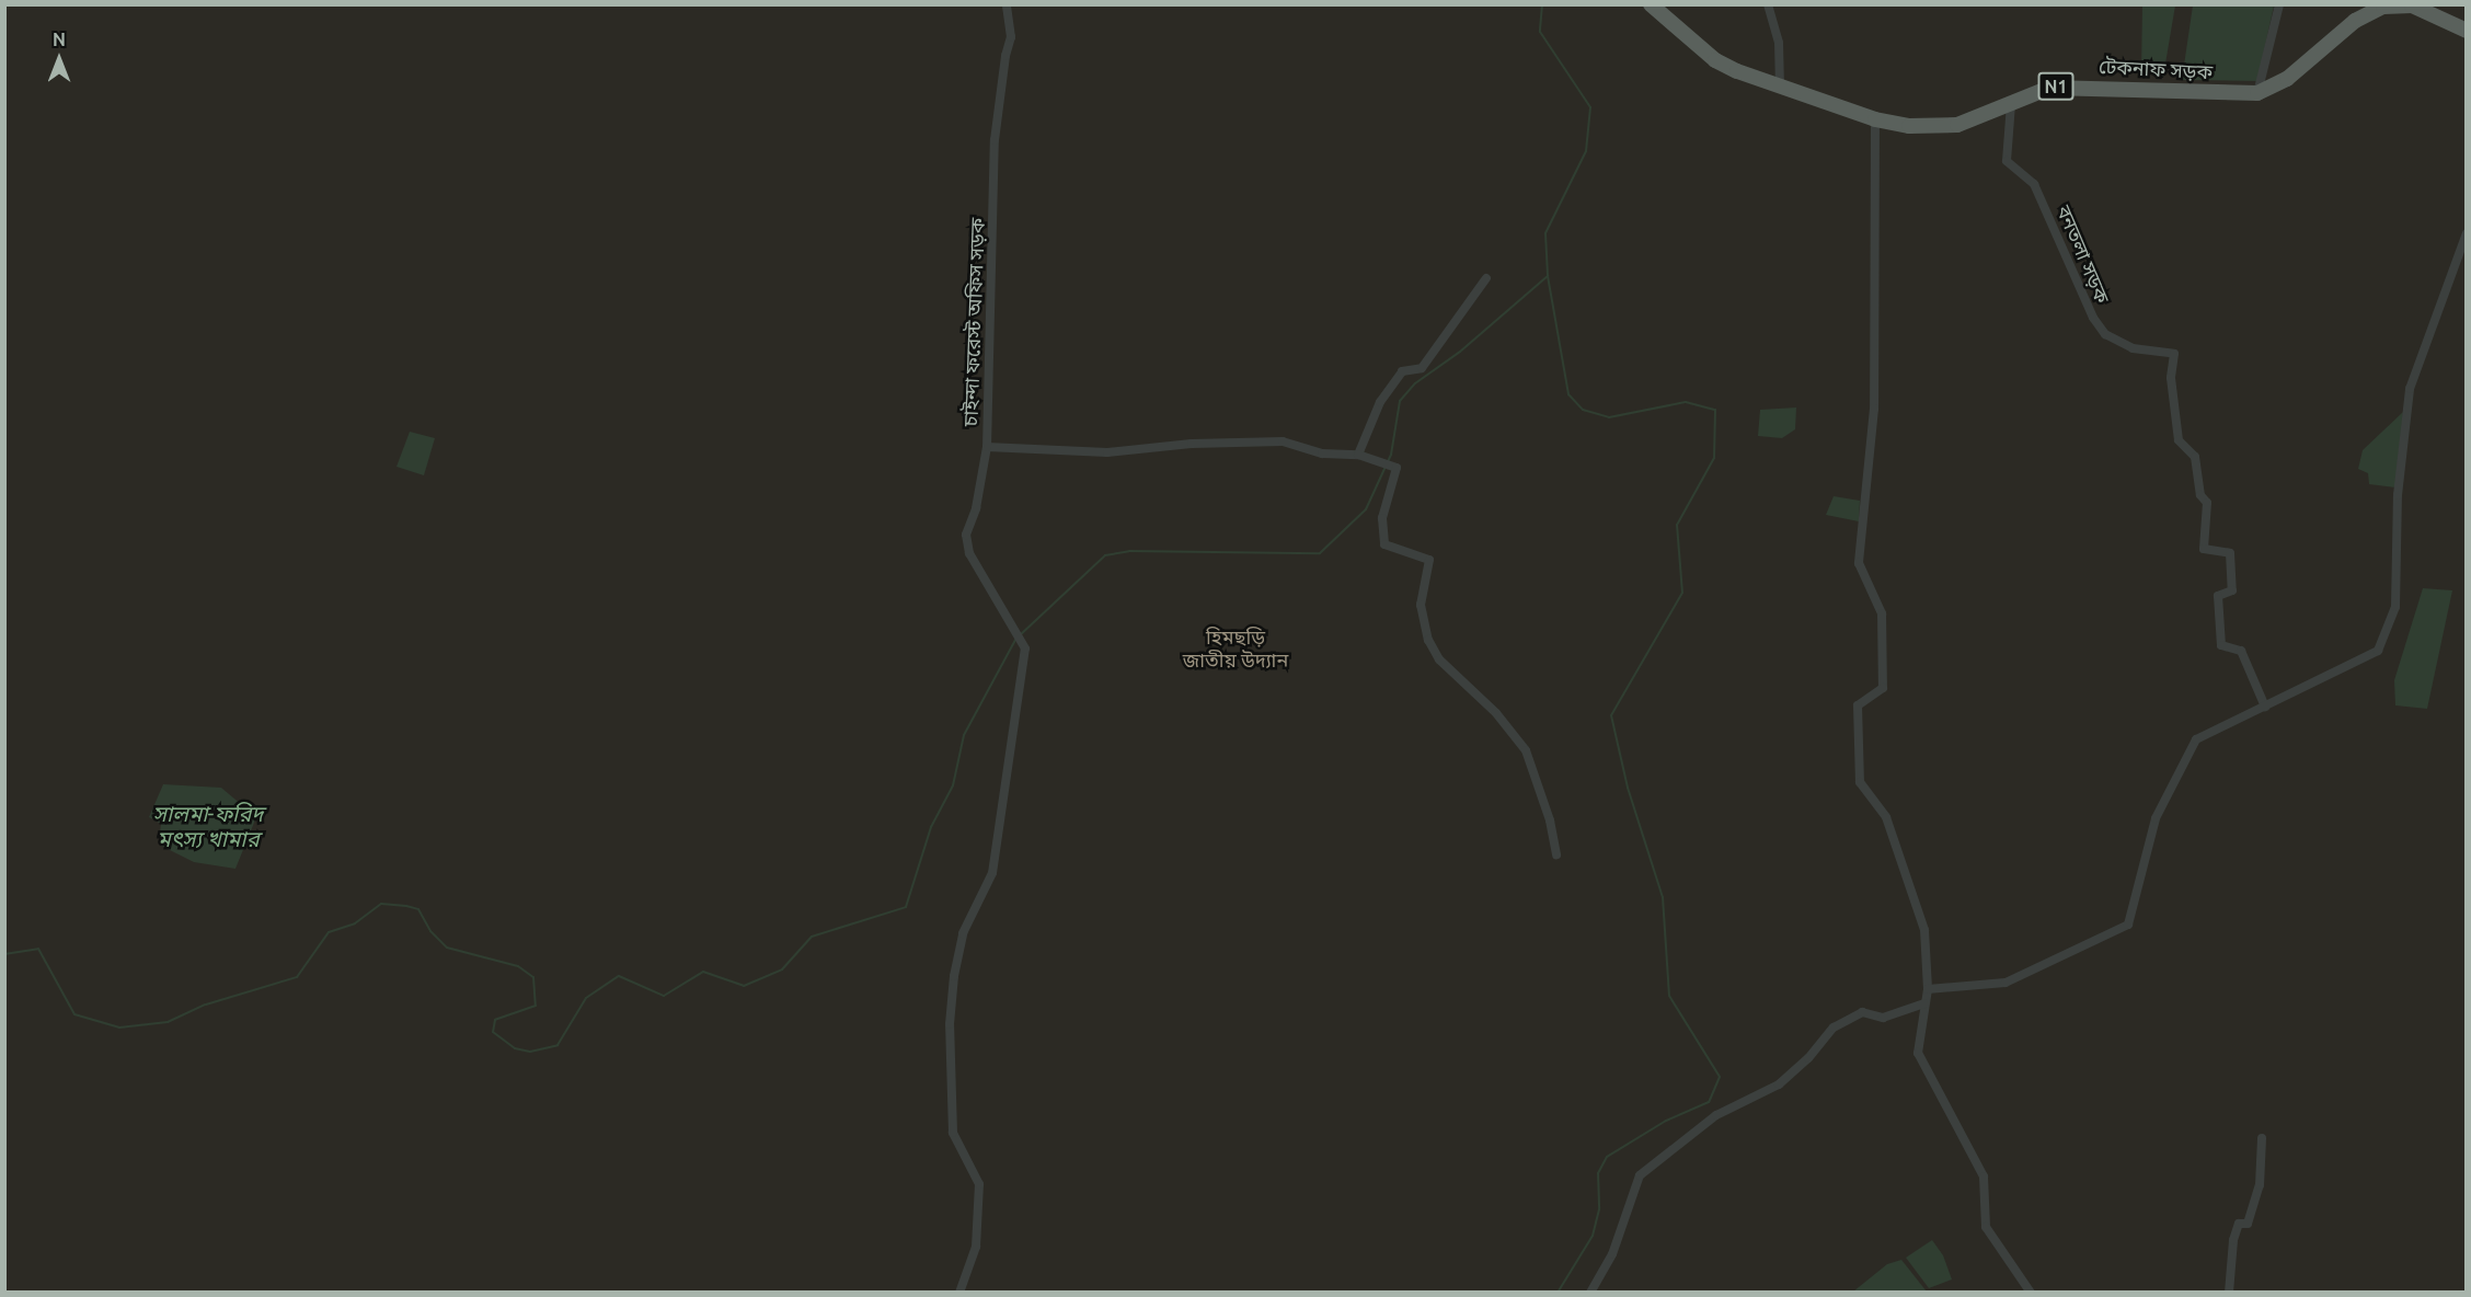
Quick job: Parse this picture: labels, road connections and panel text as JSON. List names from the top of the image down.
{
  "streets": {
    "highway": ["টেকনাফ সড়ক", "N1"],
    "street": ["বনতলা সড়ক", "চাইন্দা ফরেস্ট অফিস সড়ক"]
  },
  "crossings": [
    ["টেকনাফ সড়ক", "বনতলা সড়ক"]
  ],
  "water": ["সালমা-ফরিদ মৎস্য খামার"],
  "parks": ["হিমছড়ি জাতীয় উদ্যান"],
  "north": "top"
}
